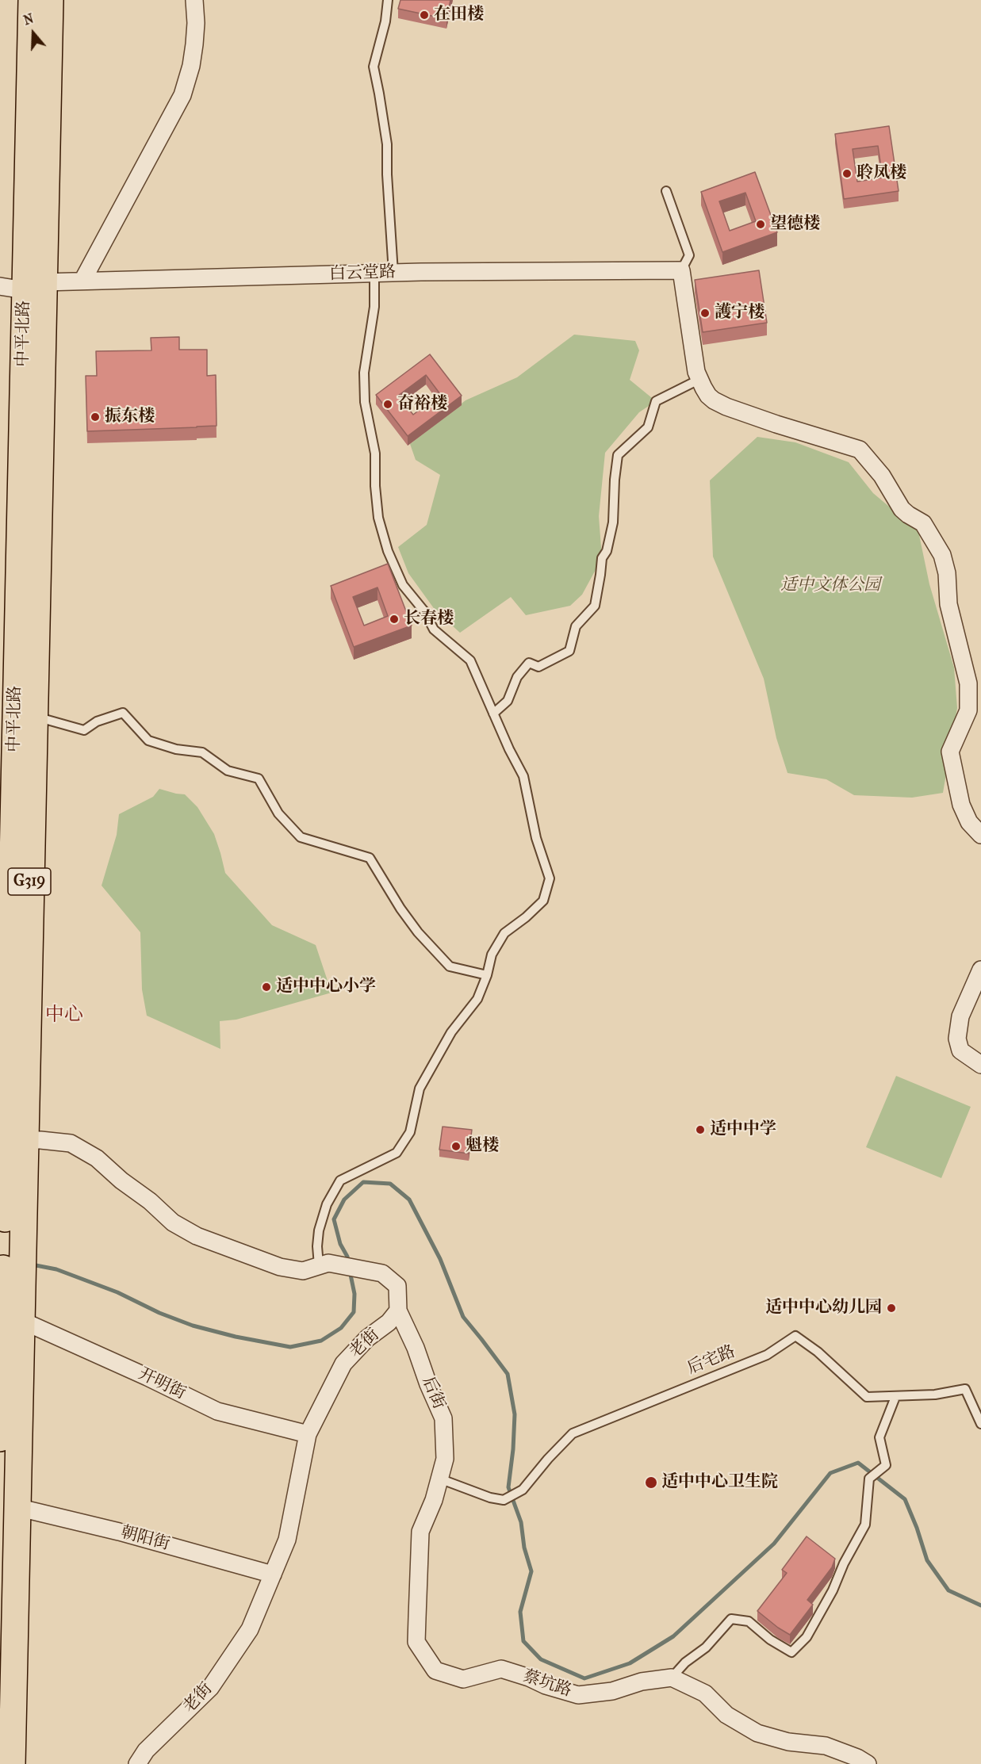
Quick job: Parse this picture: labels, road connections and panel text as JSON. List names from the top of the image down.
{
  "streets": {
    "highway": ["中平北路", "G319"],
    "street": [
      "白云堂路",
      "老街",
      "开明街",
      "后街",
      "朝阳街",
      "蔡坑路"
    ],
    "lane": ["后宅路"]
  },
  "crossings": [
    ["白云堂路", "中平北路"],
    ["白云堂路", "G319"],
    ["中平北路", "G319"],
    ["中平北路", "开明街"],
    ["G319", "开明街"],
    ["G319", "朝阳街"],
    ["老街", "开明街"],
    ["老街", "后街"],
    ["老街", "朝阳街"],
    ["后宅路", "后街"],
    ["后宅路", "蔡坑路"],
    ["后街", "蔡坑路"]
  ],
  "districts": ["中心"],
  "parks": ["适中文体公园"],
  "places": [
    "在田楼",
    "聆凤楼",
    "望德楼",
    "護宁楼",
    "奋裕楼",
    "振东楼",
    "长春楼",
    "适中中心小学",
    "适中中学",
    "魁楼",
    "适中中心幼儿园",
    "适中中心卫生院"
  ],
  "north": "top"
}
